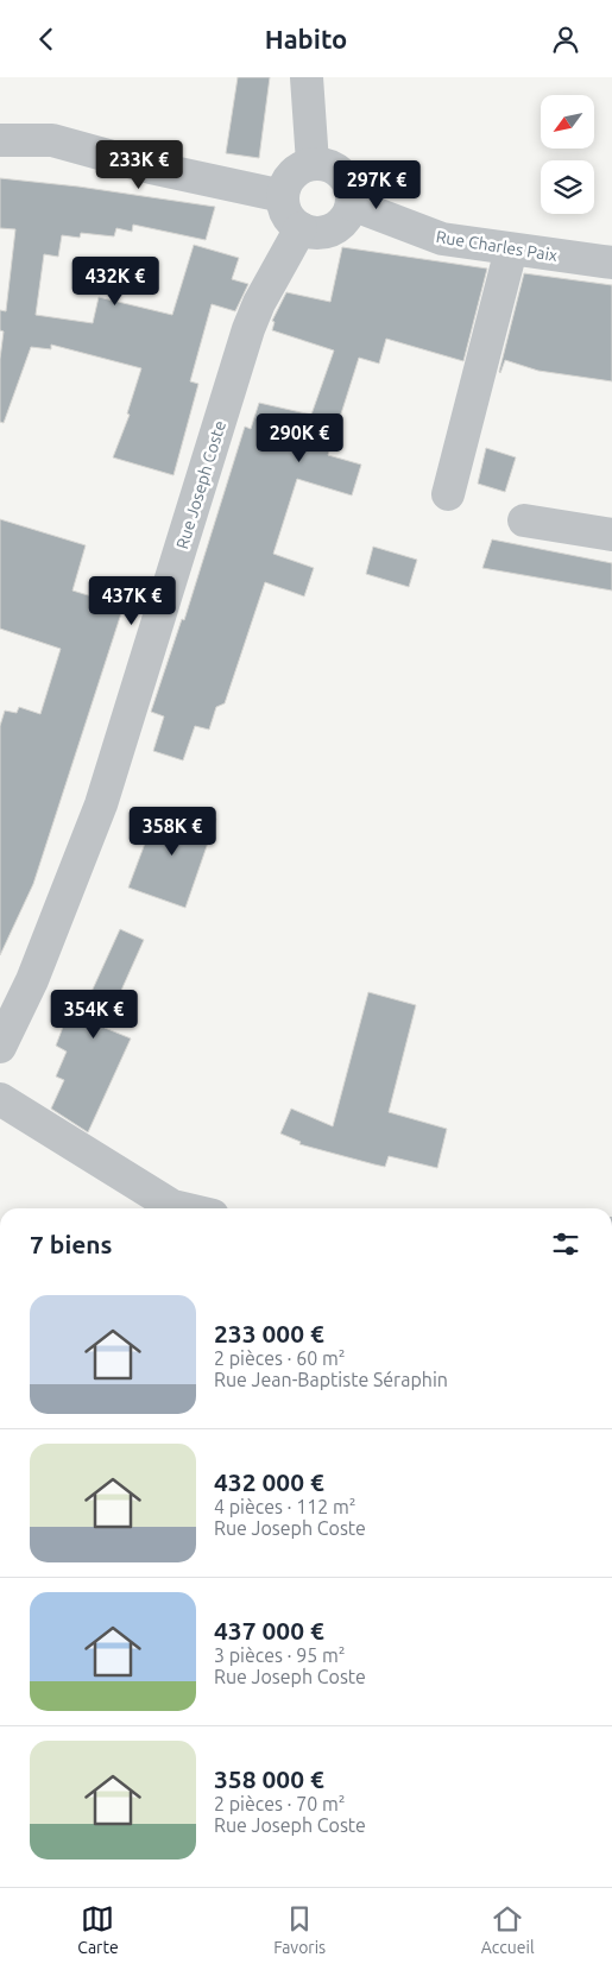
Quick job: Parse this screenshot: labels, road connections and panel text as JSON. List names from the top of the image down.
{
  "streets": {
    "street": ["Rue Charles Paix", "Rue Joseph Coste"]
  },
  "crossings": [
    ["Rue Charles Paix", "Rue Joseph Coste"]
  ],
  "north": "bottom left",
  "page": {
    "header": "Habito",
    "price": [
      "233K €",
      "297K €",
      "432K €",
      "290K €",
      "437K €",
      "358K €",
      "354K €"
    ],
    "heading": "7 biens",
    "list": [
      {
        "name": "233 000 €",
        "note": "2 pièces · 60 m² · Rue Jean-Baptiste Séraphin"
      },
      {
        "name": "432 000 €",
        "note": "4 pièces · 112 m² · Rue Joseph Coste"
      },
      {
        "name": "437 000 €",
        "note": "3 pièces · 95 m² · Rue Joseph Coste"
      },
      {
        "name": "358 000 €",
        "note": "2 pièces · 70 m² · Rue Joseph Coste"
      }
    ],
    "tabs": ["Carte", "Favoris", "Accueil"]
  }
}
